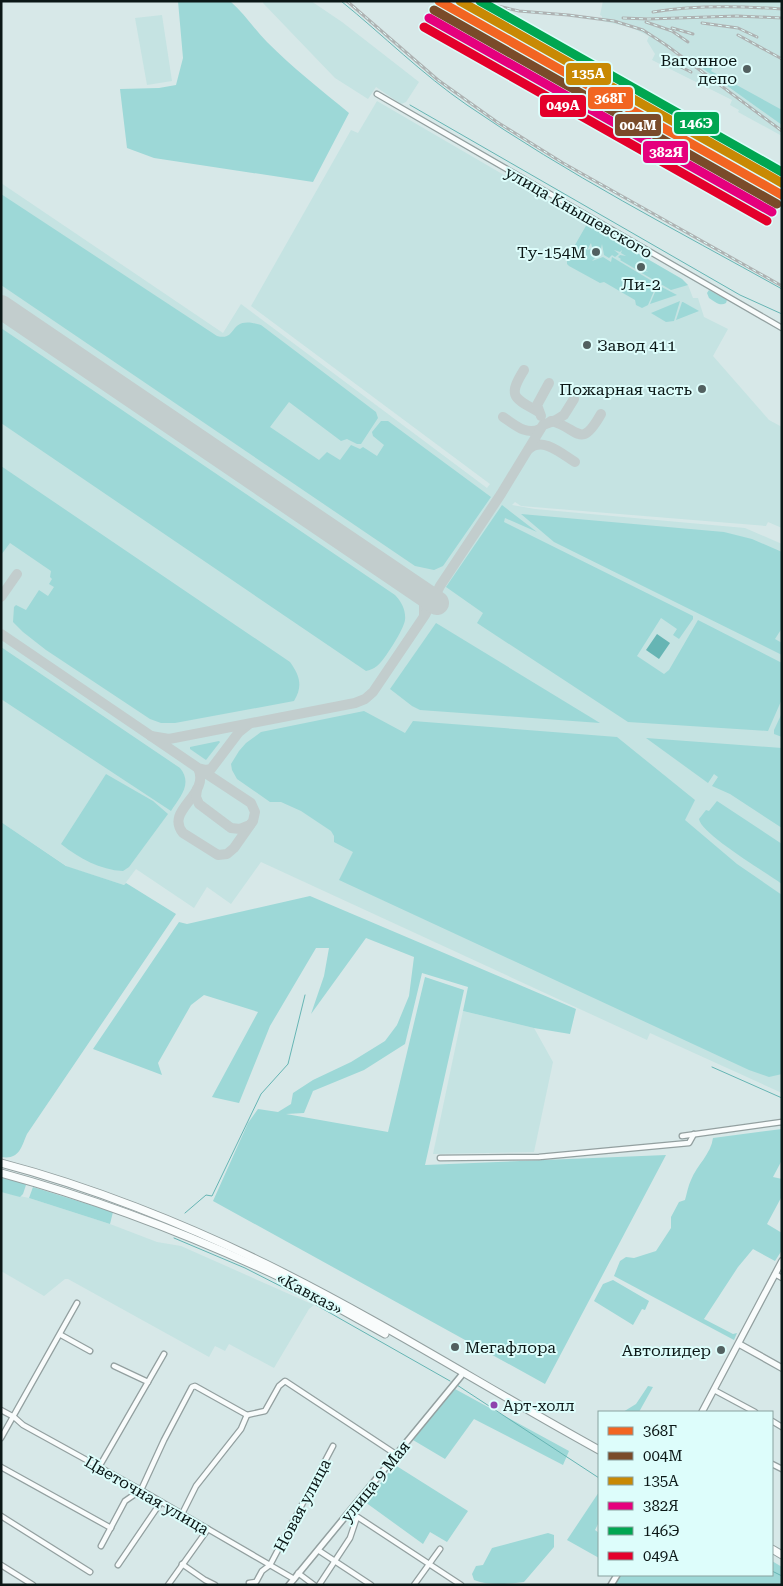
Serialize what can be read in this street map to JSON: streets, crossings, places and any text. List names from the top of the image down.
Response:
{
  "streets": {
    "highway": ["«Кавказ»"],
    "street": [
      "улица Кнышевского",
      "улица 9 Мая",
      "Цветочная улица",
      "Новая улица"
    ]
  },
  "crossings": [
    ["«Кавказ»", "улица 9 Мая"],
    ["улица 9 Мая", "Цветочная улица"],
    ["Цветочная улица", "Новая улица"]
  ],
  "places": [
    "Вагонное депо",
    "Ту-154М",
    "Ли-2",
    "Завод 411",
    "Пожарная часть",
    "Мегафлора",
    "Автолидер",
    "Арт-холл"
  ],
  "lines": [
    "transit line 368Г",
    "transit line 135А",
    "transit line 146Э",
    "transit line 004М",
    "transit line 382Я",
    "transit line 049А"
  ],
  "legend": [
    "368Г",
    "004М",
    "135А",
    "382Я",
    "146Э",
    "049А"
  ]
}
